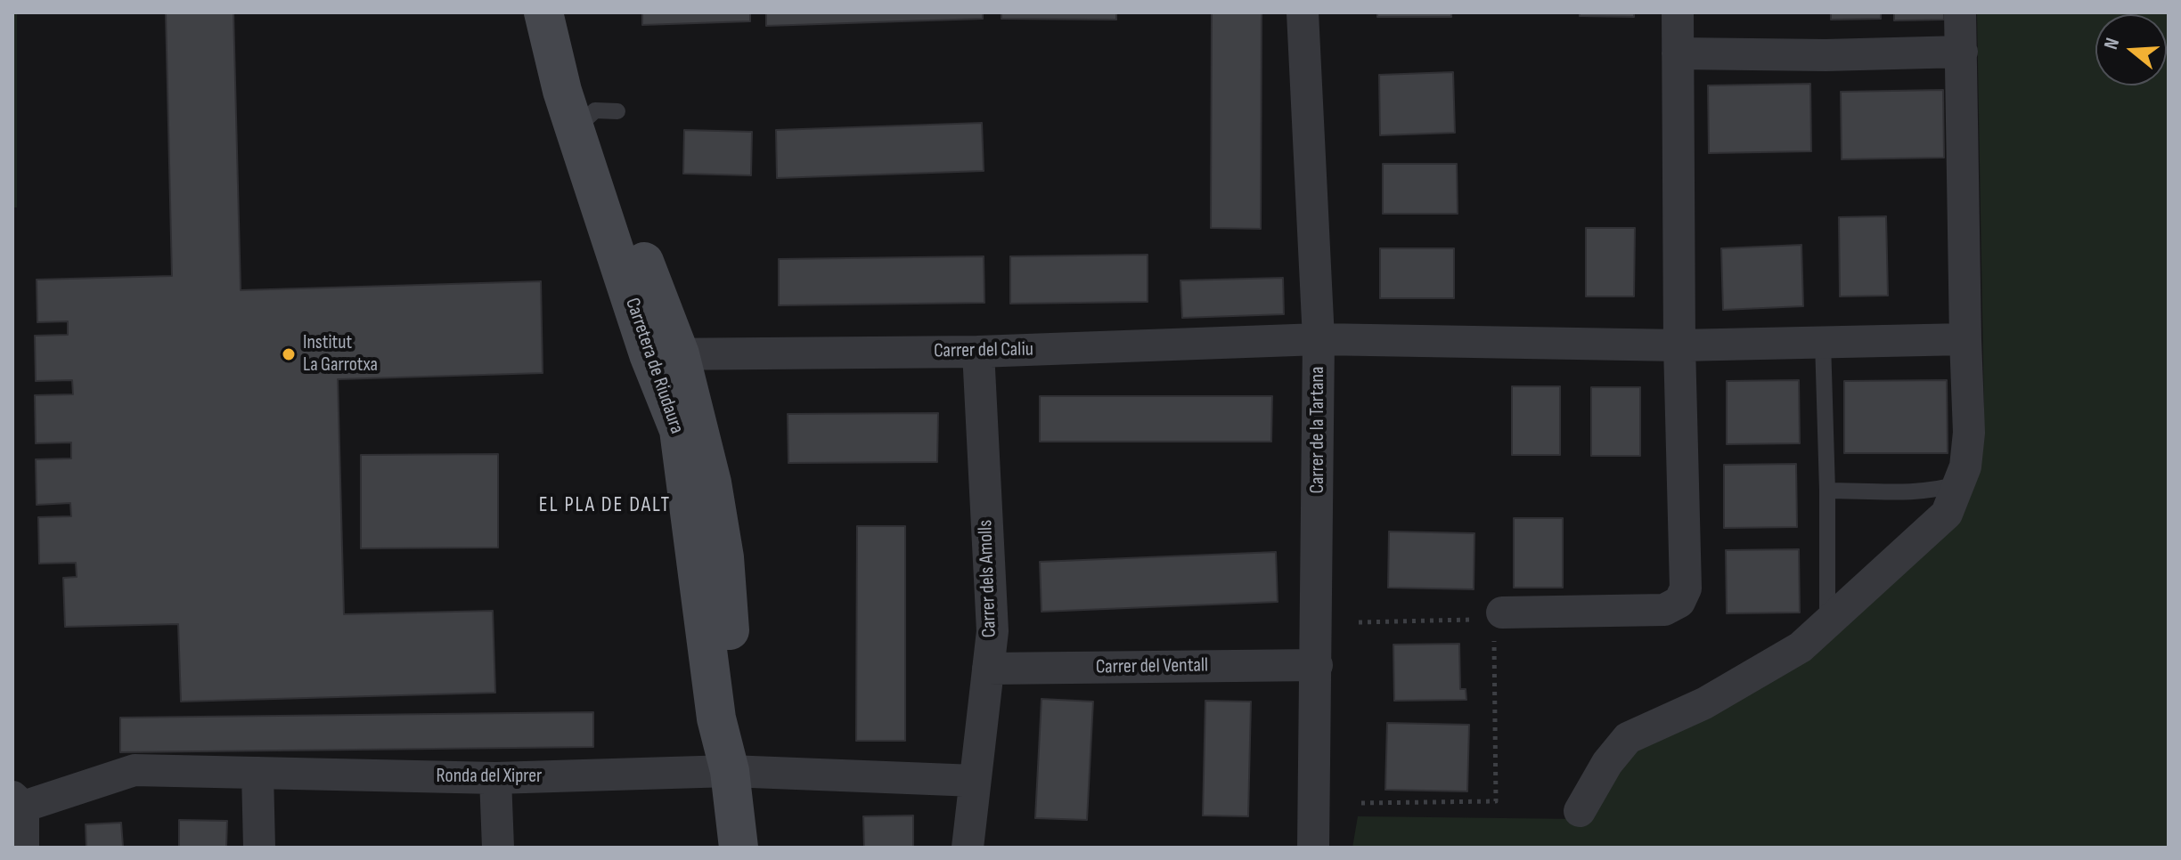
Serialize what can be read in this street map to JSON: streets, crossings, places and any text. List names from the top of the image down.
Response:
{
  "streets": {
    "street": [
      "Carrer del Caliu",
      "Carretera de Riudaura",
      "Carrer de la Tartana",
      "Carrer dels Amolls",
      "Carrer del Ventall",
      "Ronda del Xiprer"
    ]
  },
  "crossings": [
    ["Carrer del Caliu", "Carretera de Riudaura"],
    ["Carrer del Caliu", "Carrer de la Tartana"],
    ["Carrer del Caliu", "Carrer dels Amolls"],
    ["Carretera de Riudaura", "Ronda del Xiprer"],
    ["Carrer de la Tartana", "Carrer del Ventall"],
    ["Carrer dels Amolls", "Carrer del Ventall"],
    ["Carrer dels Amolls", "Ronda del Xiprer"]
  ],
  "districts": ["EL PLA DE DALT"],
  "places": ["Institut La Garrotxa"],
  "north": "left"
}
